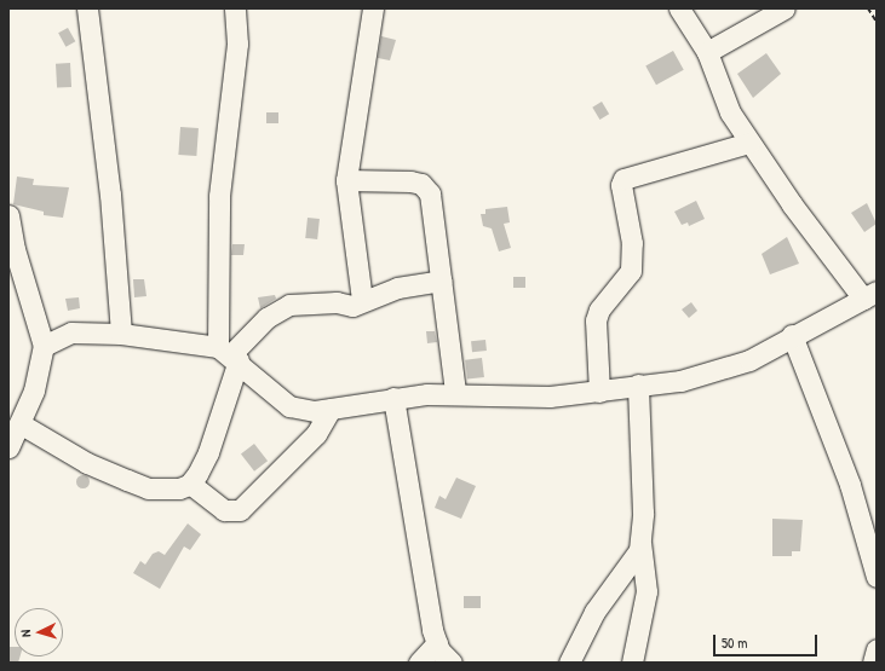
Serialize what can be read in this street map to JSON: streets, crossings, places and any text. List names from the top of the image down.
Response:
{
  "scale_bar": "50 m",
  "north": "left"
}
